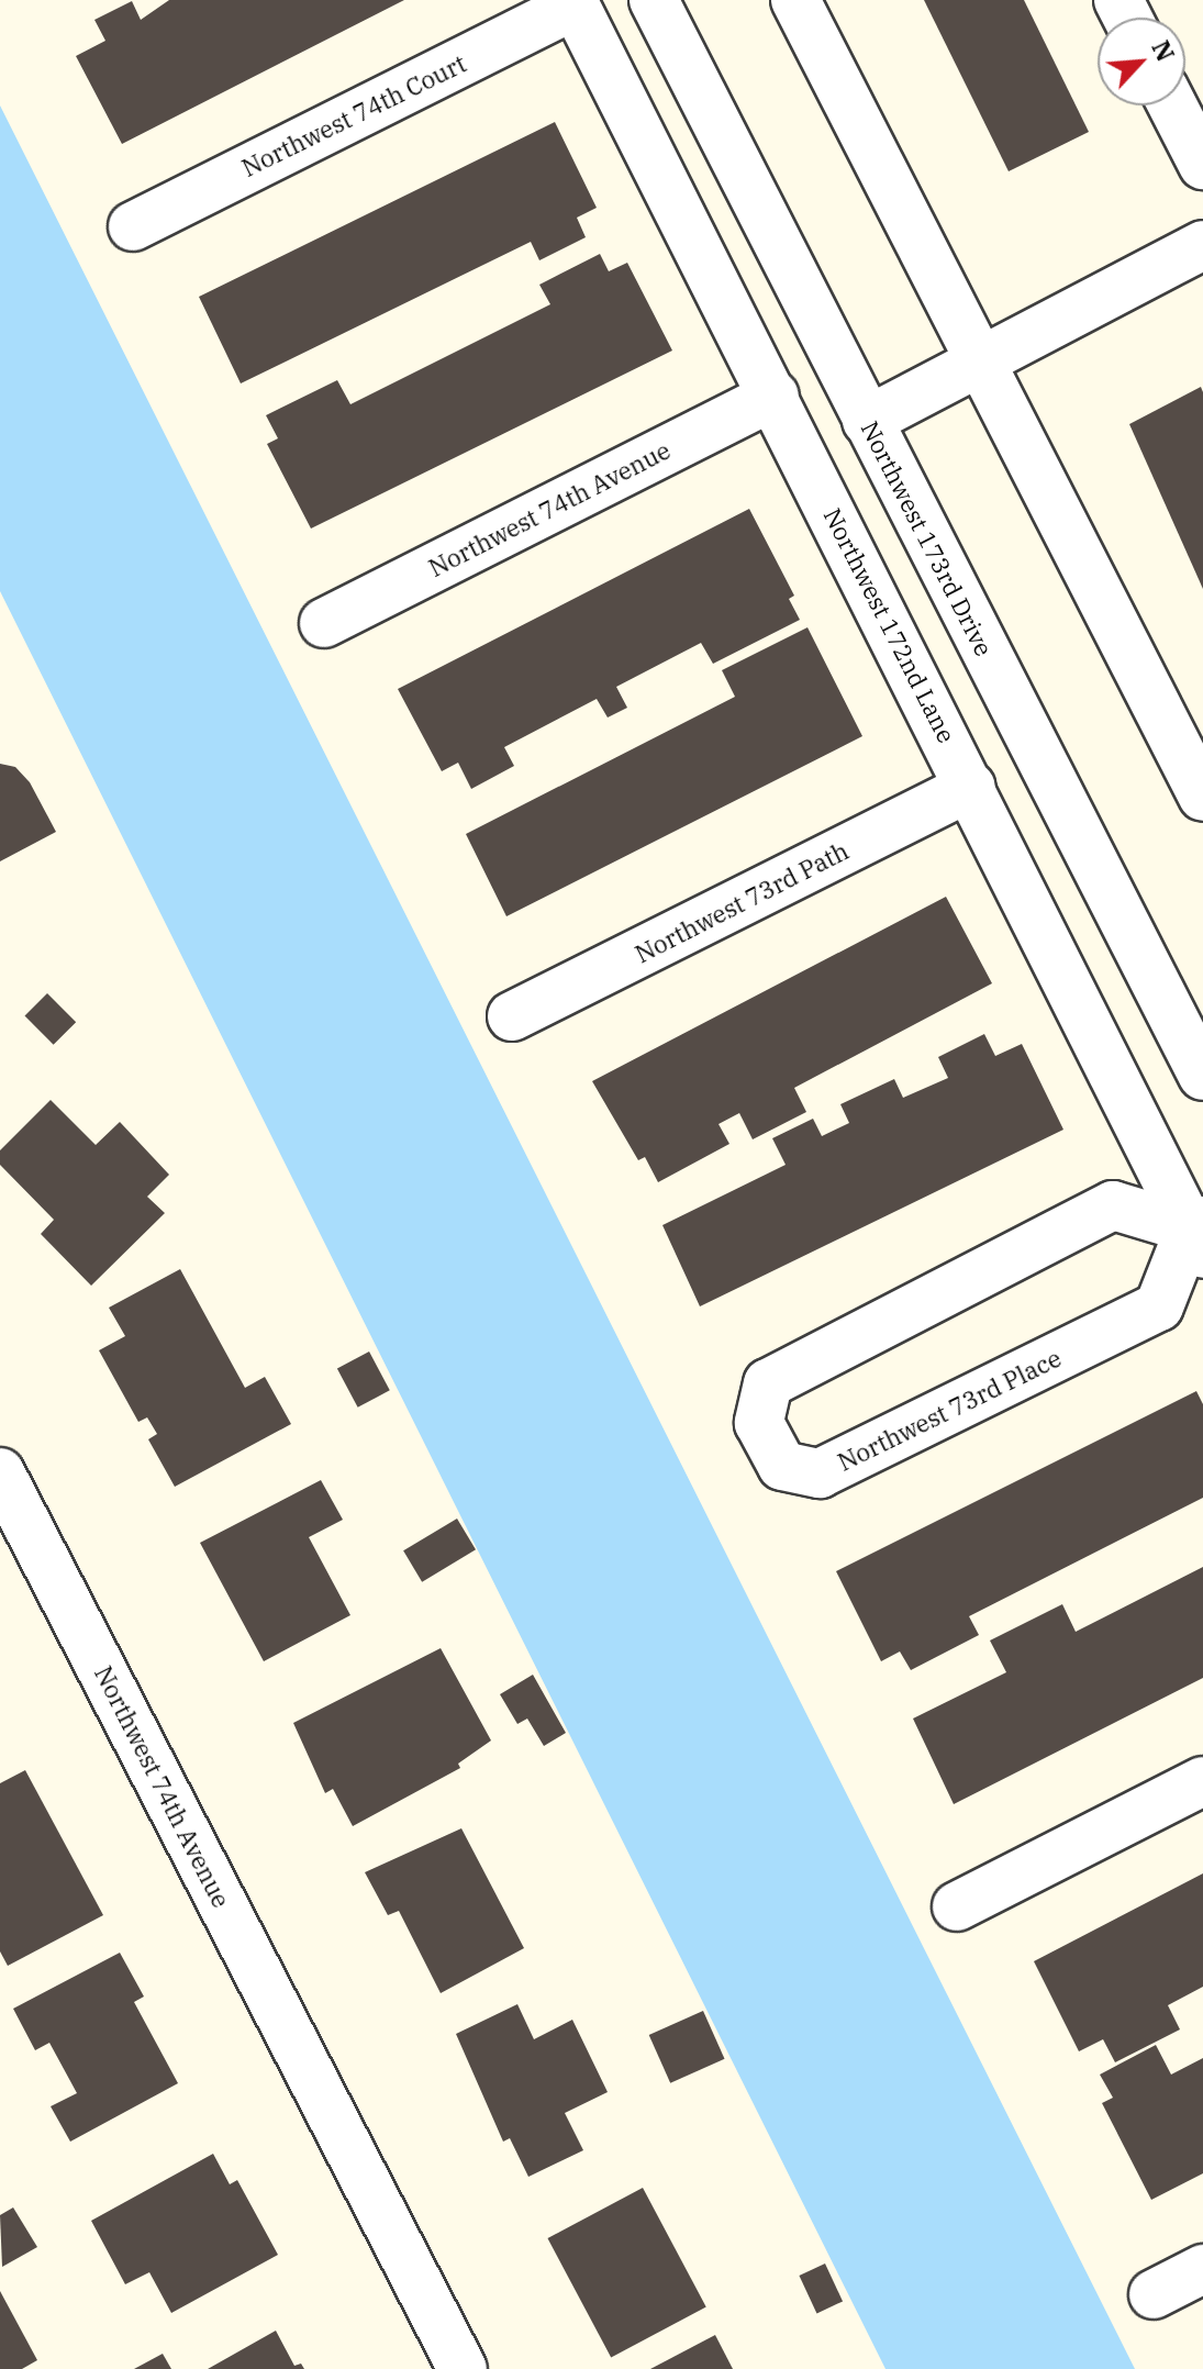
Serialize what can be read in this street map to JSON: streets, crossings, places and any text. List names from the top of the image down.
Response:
{
  "streets": {
    "street": [
      "Northwest 74th Court",
      "Northwest 74th Avenue",
      "Northwest 173rd Drive",
      "Northwest 172nd Lane",
      "Northwest 73rd Path",
      "Northwest 73rd Place"
    ]
  },
  "crossings": [
    ["Northwest 74th Court", "Northwest 172nd Lane"],
    ["Northwest 74th Avenue", "Northwest 172nd Lane"],
    ["Northwest 172nd Lane", "Northwest 73rd Path"],
    ["Northwest 172nd Lane", "Northwest 73rd Place"]
  ],
  "north": "top right"
}
